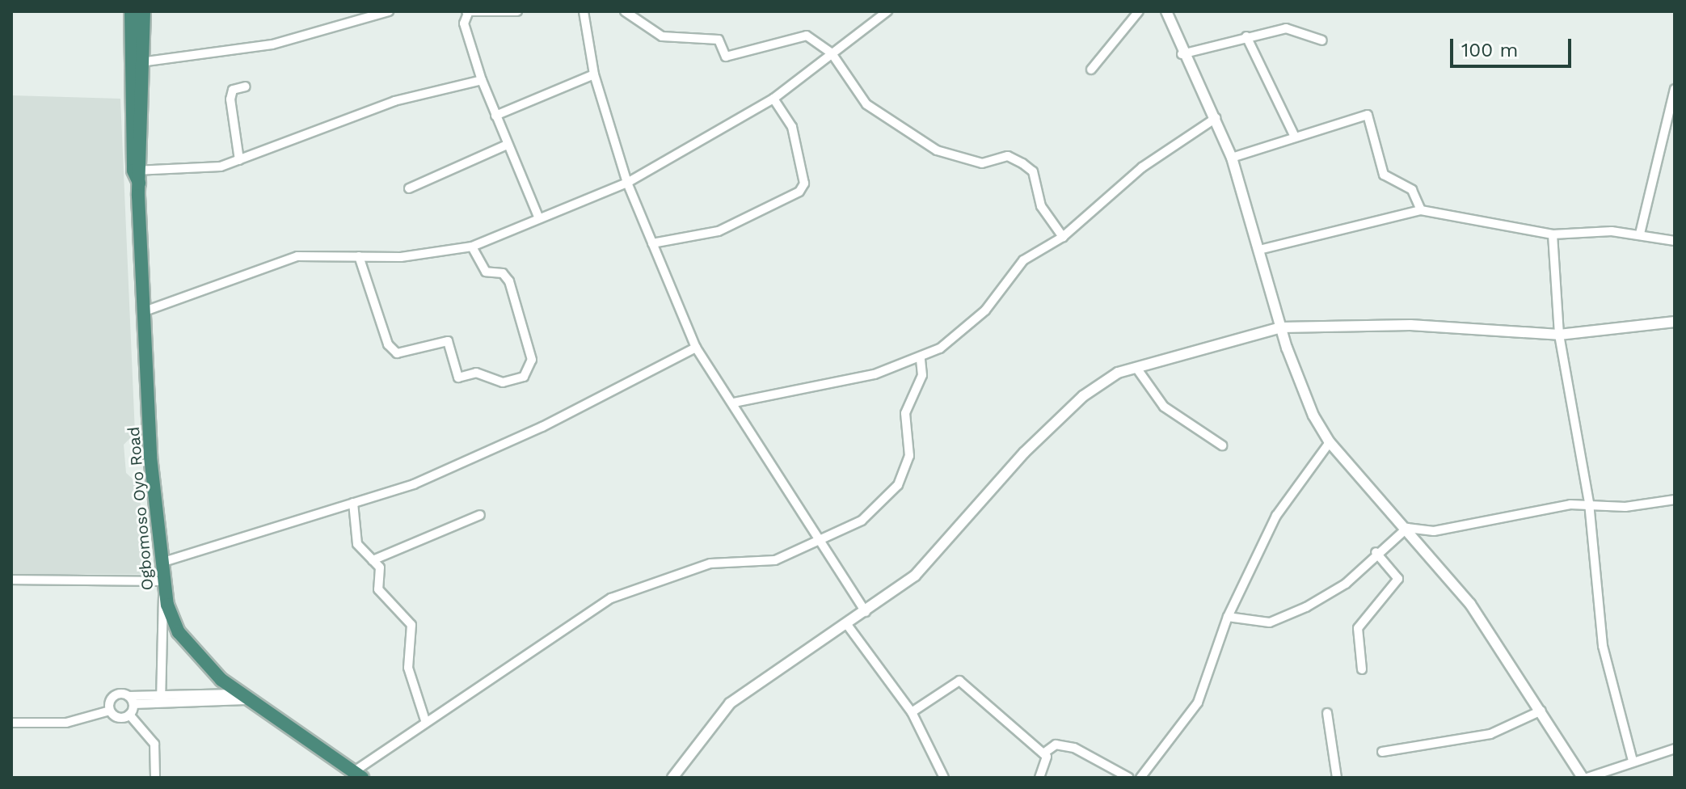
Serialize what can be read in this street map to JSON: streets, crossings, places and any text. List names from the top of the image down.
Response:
{
  "streets": {
    "highway": ["Ogbomoso Oyo Road"]
  },
  "scale_bar": "100 m"
}
